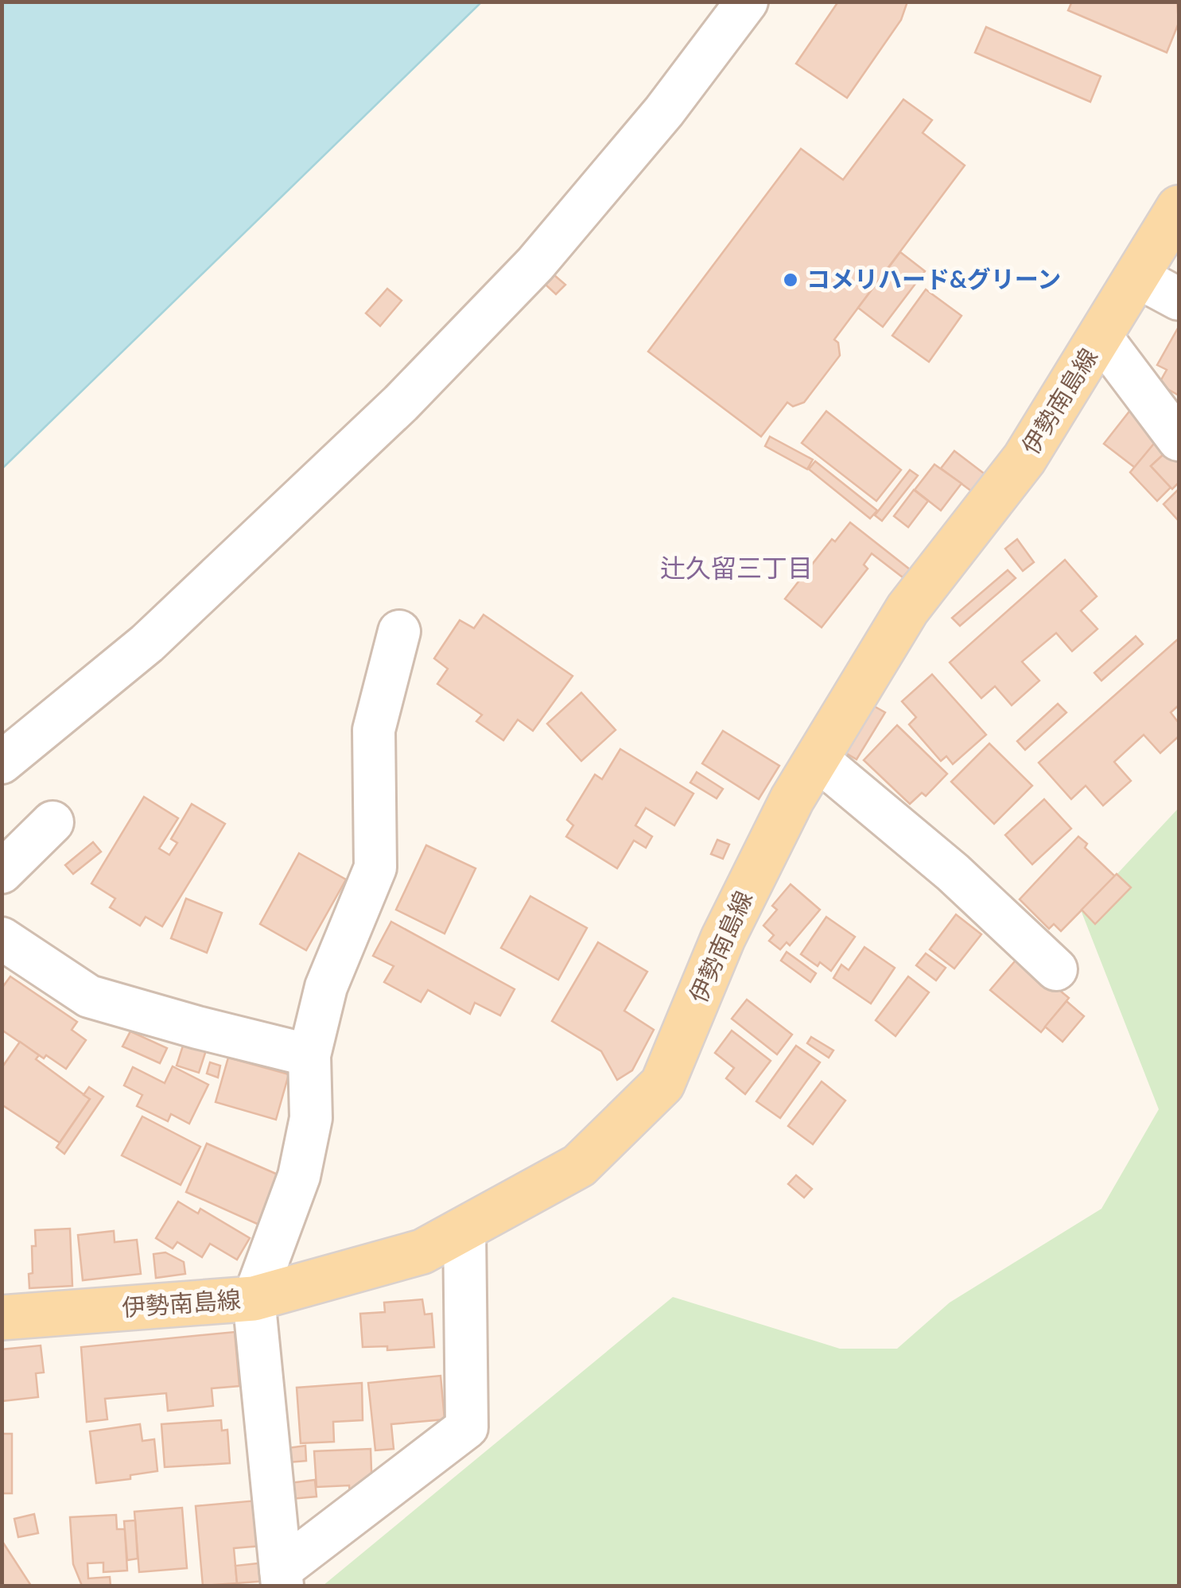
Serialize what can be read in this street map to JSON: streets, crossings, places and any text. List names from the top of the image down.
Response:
{
  "streets": {
    "main road": ["伊勢南島線"]
  },
  "districts": ["辻久留三丁目"],
  "places": ["コメリハード&グリーン"]
}
